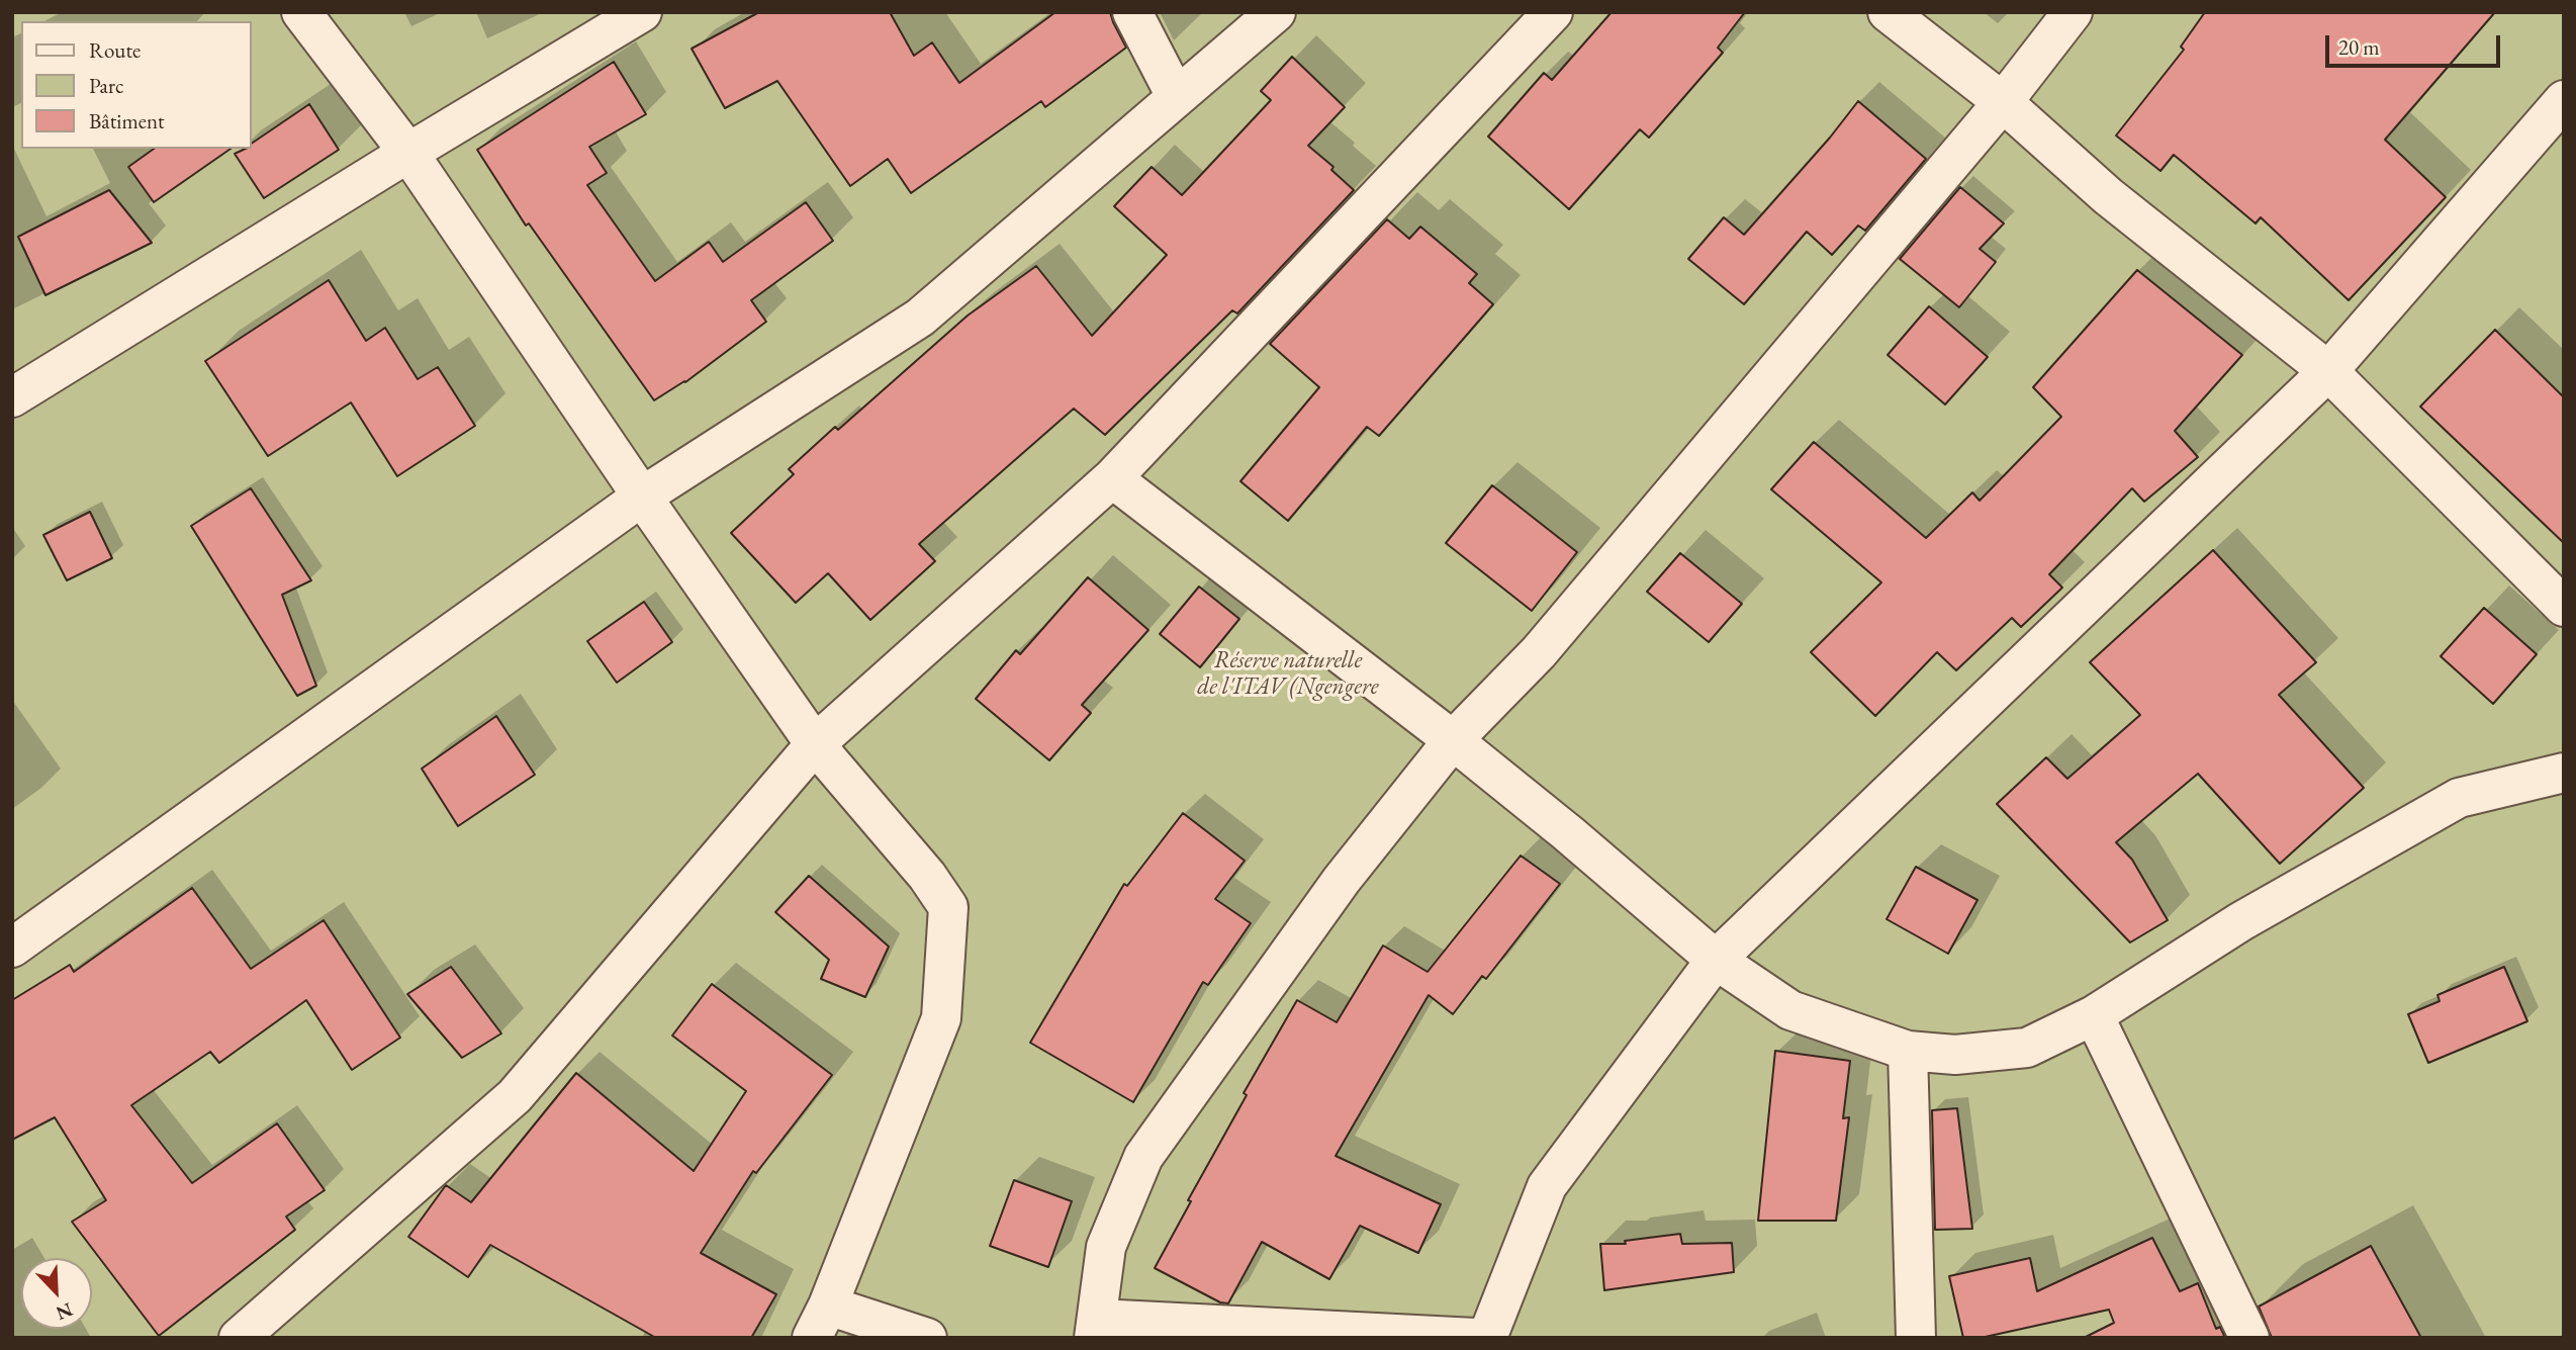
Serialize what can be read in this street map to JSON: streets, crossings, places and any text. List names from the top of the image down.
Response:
{
  "parks": ["Réserve naturelle de l'ITAV (Ngengere"],
  "legend": ["Route", "Parc", "Bâtiment"],
  "scale_bar": "20 m",
  "north": "bottom right"
}
